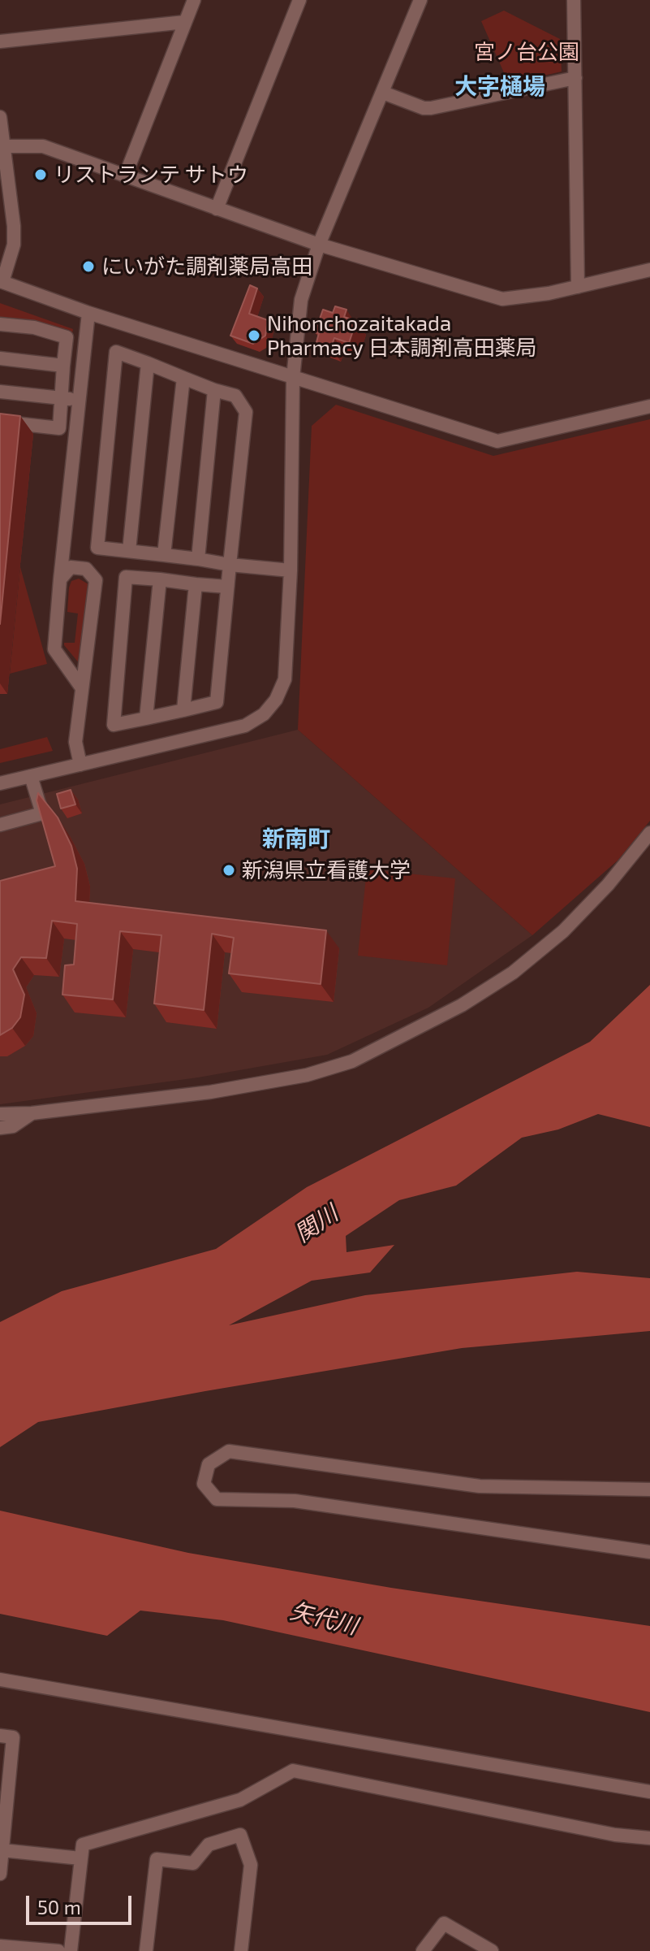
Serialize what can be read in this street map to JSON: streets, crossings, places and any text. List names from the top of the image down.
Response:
{
  "districts": ["大字樋場", "新南町"],
  "water": ["関川", "矢代川"],
  "parks": ["宮ノ台公園"],
  "places": [
    "リストランテ サトウ",
    "にいがた調剤薬局高田",
    "Nihonchozaitakada Pharmacy 日本調剤高田薬局",
    "新潟県立看護大学"
  ],
  "scale_bar": "50 m"
}
